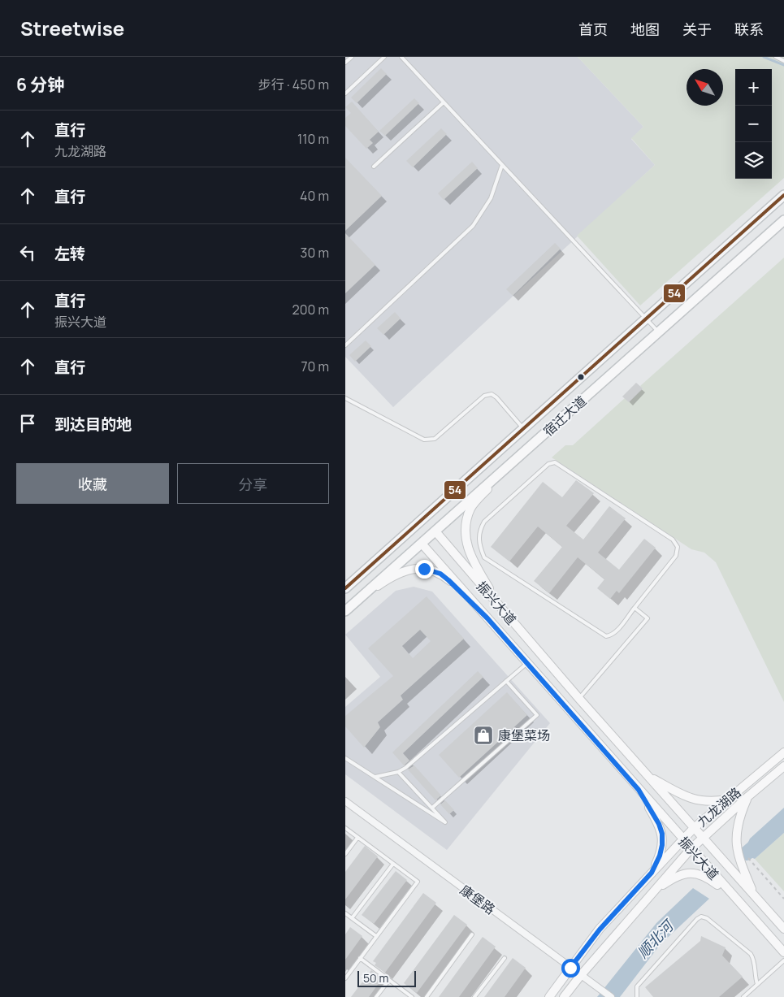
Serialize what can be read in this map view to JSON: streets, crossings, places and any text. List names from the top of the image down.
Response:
{
  "streets": {
    "main road": ["宿迁大道", "振兴大道", "九龙湖路"],
    "street": ["康堡路"]
  },
  "crossings": [
    ["宿迁大道", "振兴大道"],
    ["振兴大道", "九龙湖路"],
    ["九龙湖路", "康堡路"]
  ],
  "water": ["顺北河"],
  "places": {
    "shop": ["康堡菜场"]
  },
  "lines": ["transit line 54"],
  "scale_bar": "50 m",
  "north": "top left",
  "page": {
    "header": "Streetwise",
    "nav": [
      "首页",
      "地图",
      "关于",
      "联系"
    ],
    "heading": ["6 分钟", "步行 · 450 m"],
    "map_buttons": ["+", "−"],
    "list": [
      ["直行", "九龙湖路", "110 m"],
      ["直行", "40 m"],
      ["左转", "30 m"],
      ["直行", "振兴大道", "200 m"],
      ["直行", "70 m"],
      "到达目的地"
    ],
    "buttons": ["收藏", "分享"],
    "scale": "50 m"
  }
}
